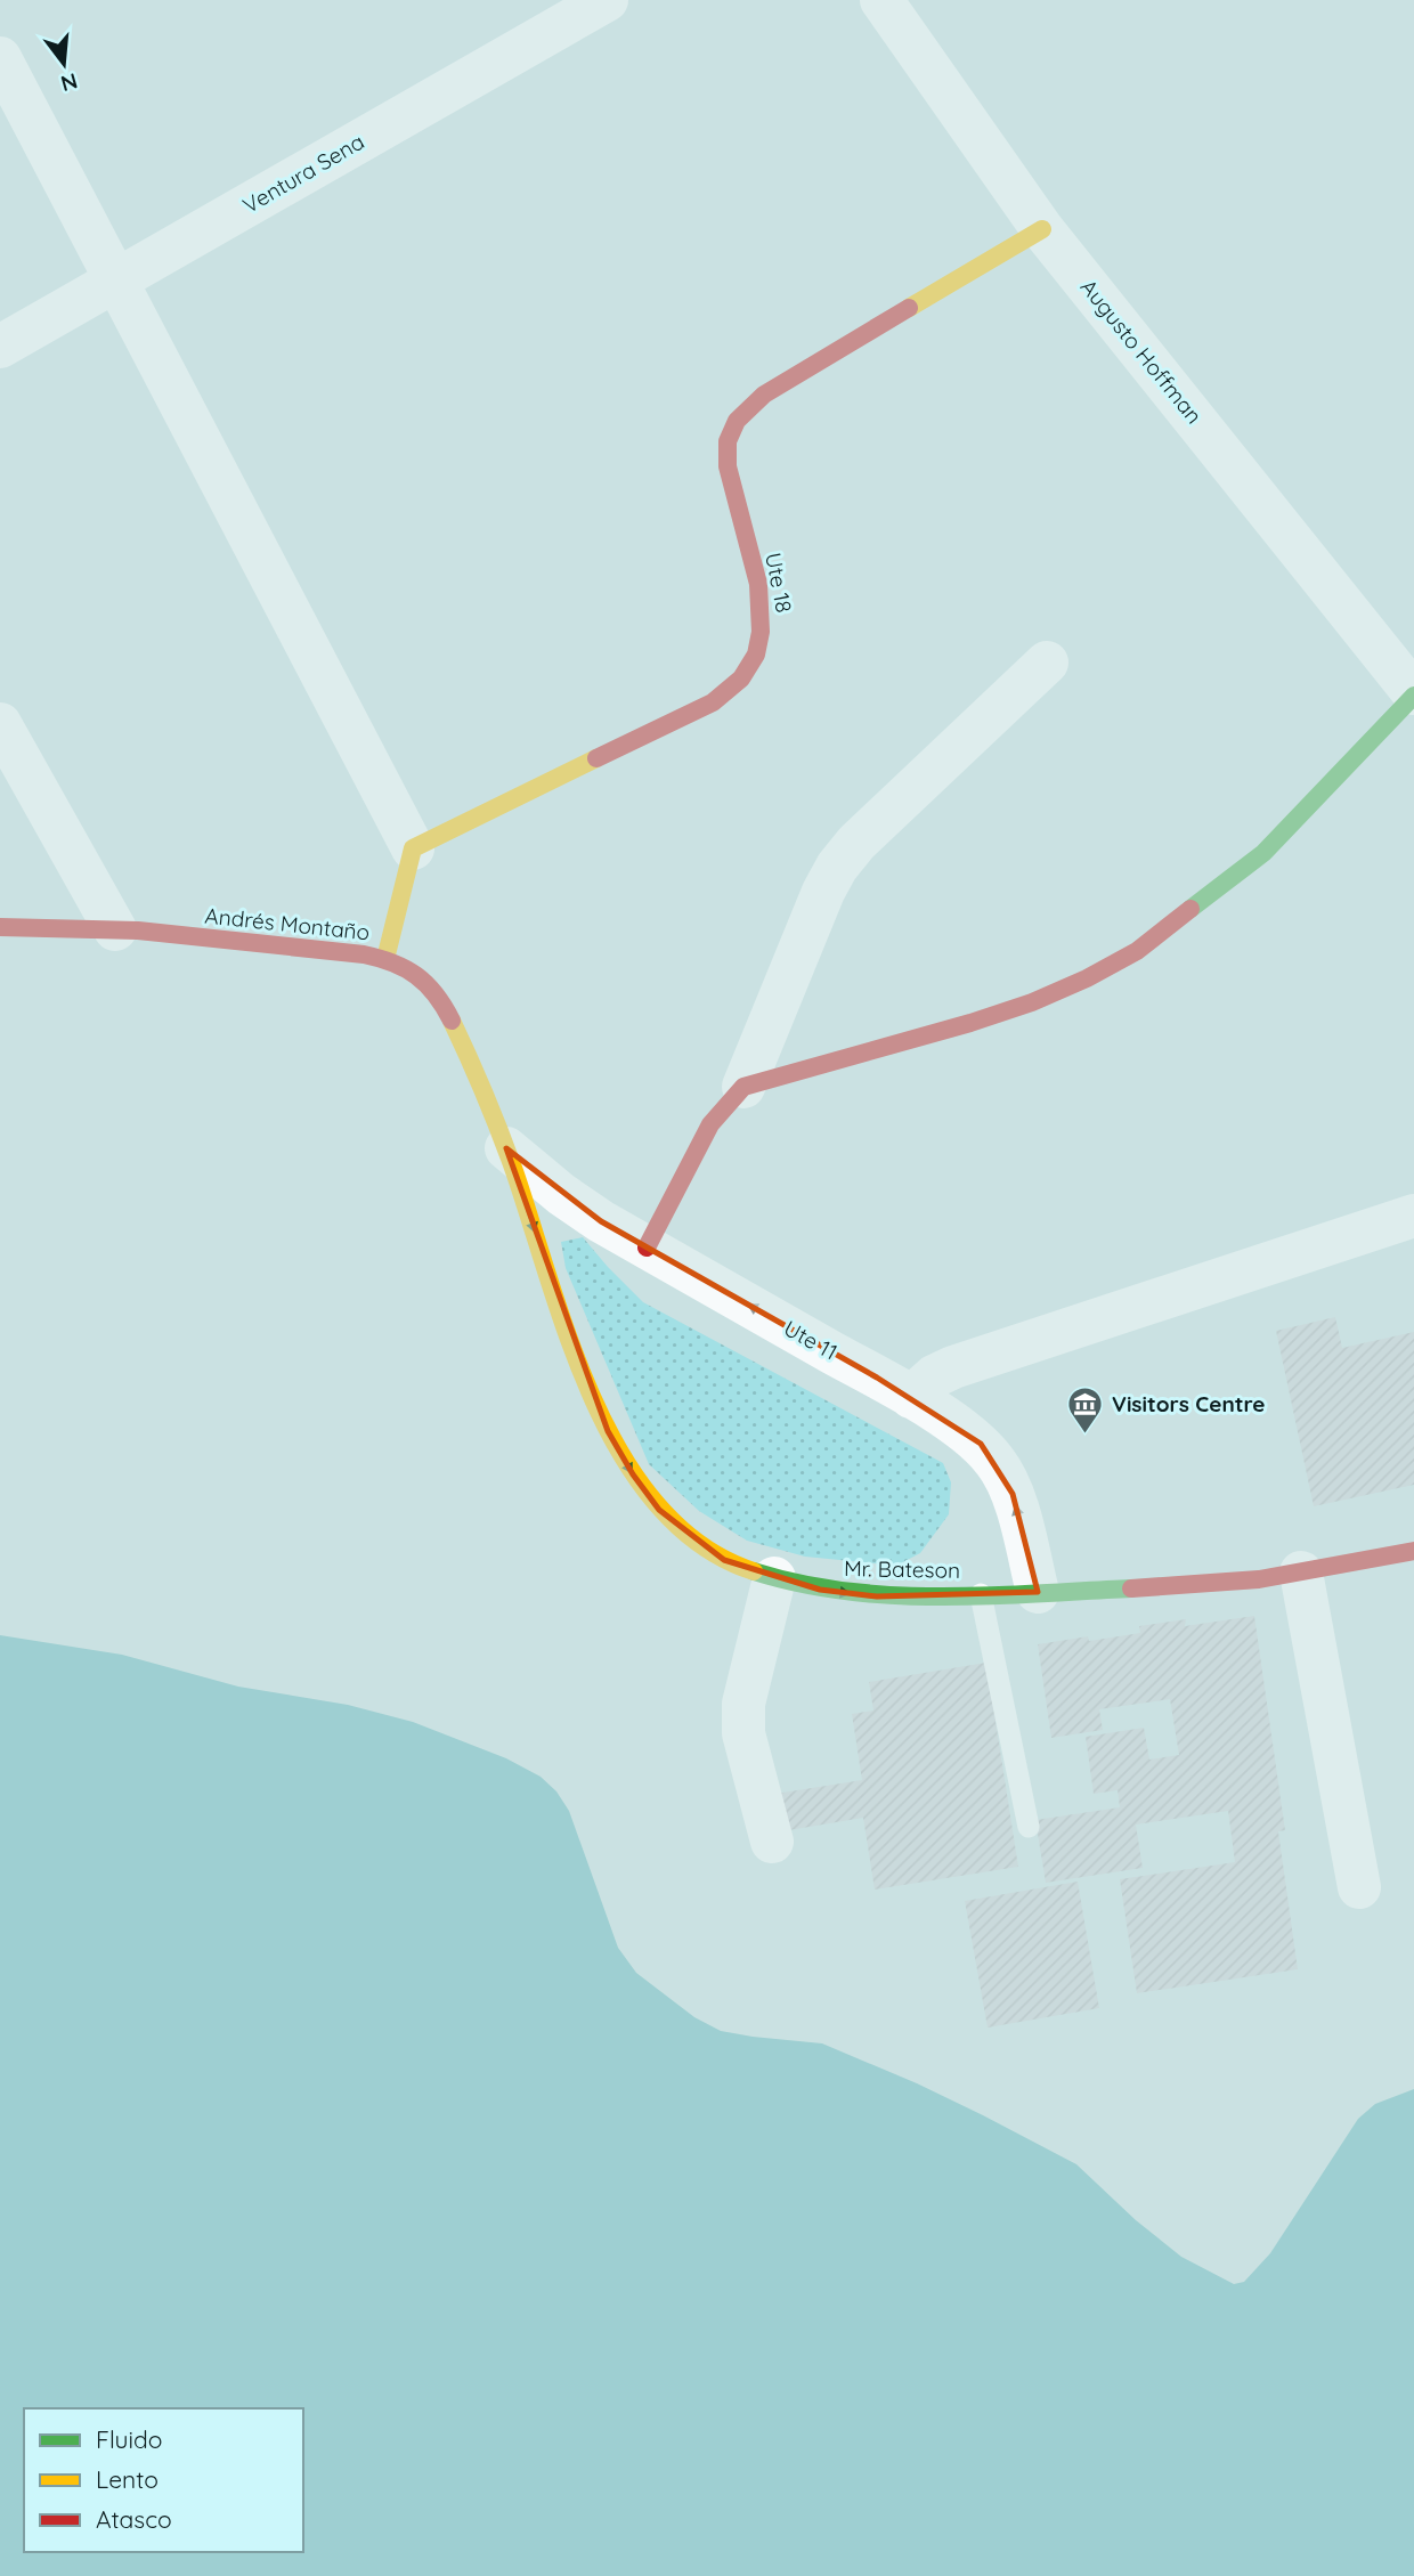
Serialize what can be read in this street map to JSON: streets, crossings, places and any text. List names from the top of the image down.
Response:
{
  "streets": {
    "street": [
      "Ventura Sena",
      "Augusto Hoffman",
      "Ute 18",
      "Andrés Montaño",
      "Ute 11",
      "Mr. Bateson"
    ]
  },
  "crossings": [
    ["Augusto Hoffman", "Ute 18"],
    ["Andrés Montaño", "Ute 11"],
    ["Andrés Montaño", "Mr. Bateson"],
    ["Ute 11", "Mr. Bateson"]
  ],
  "one_way": ["Ute 11", "Mr. Bateson"],
  "places": {
    "museum": ["Visitors Centre"]
  },
  "legend": ["Fluido", "Lento", "Atasco"],
  "north": "bottom"
}
